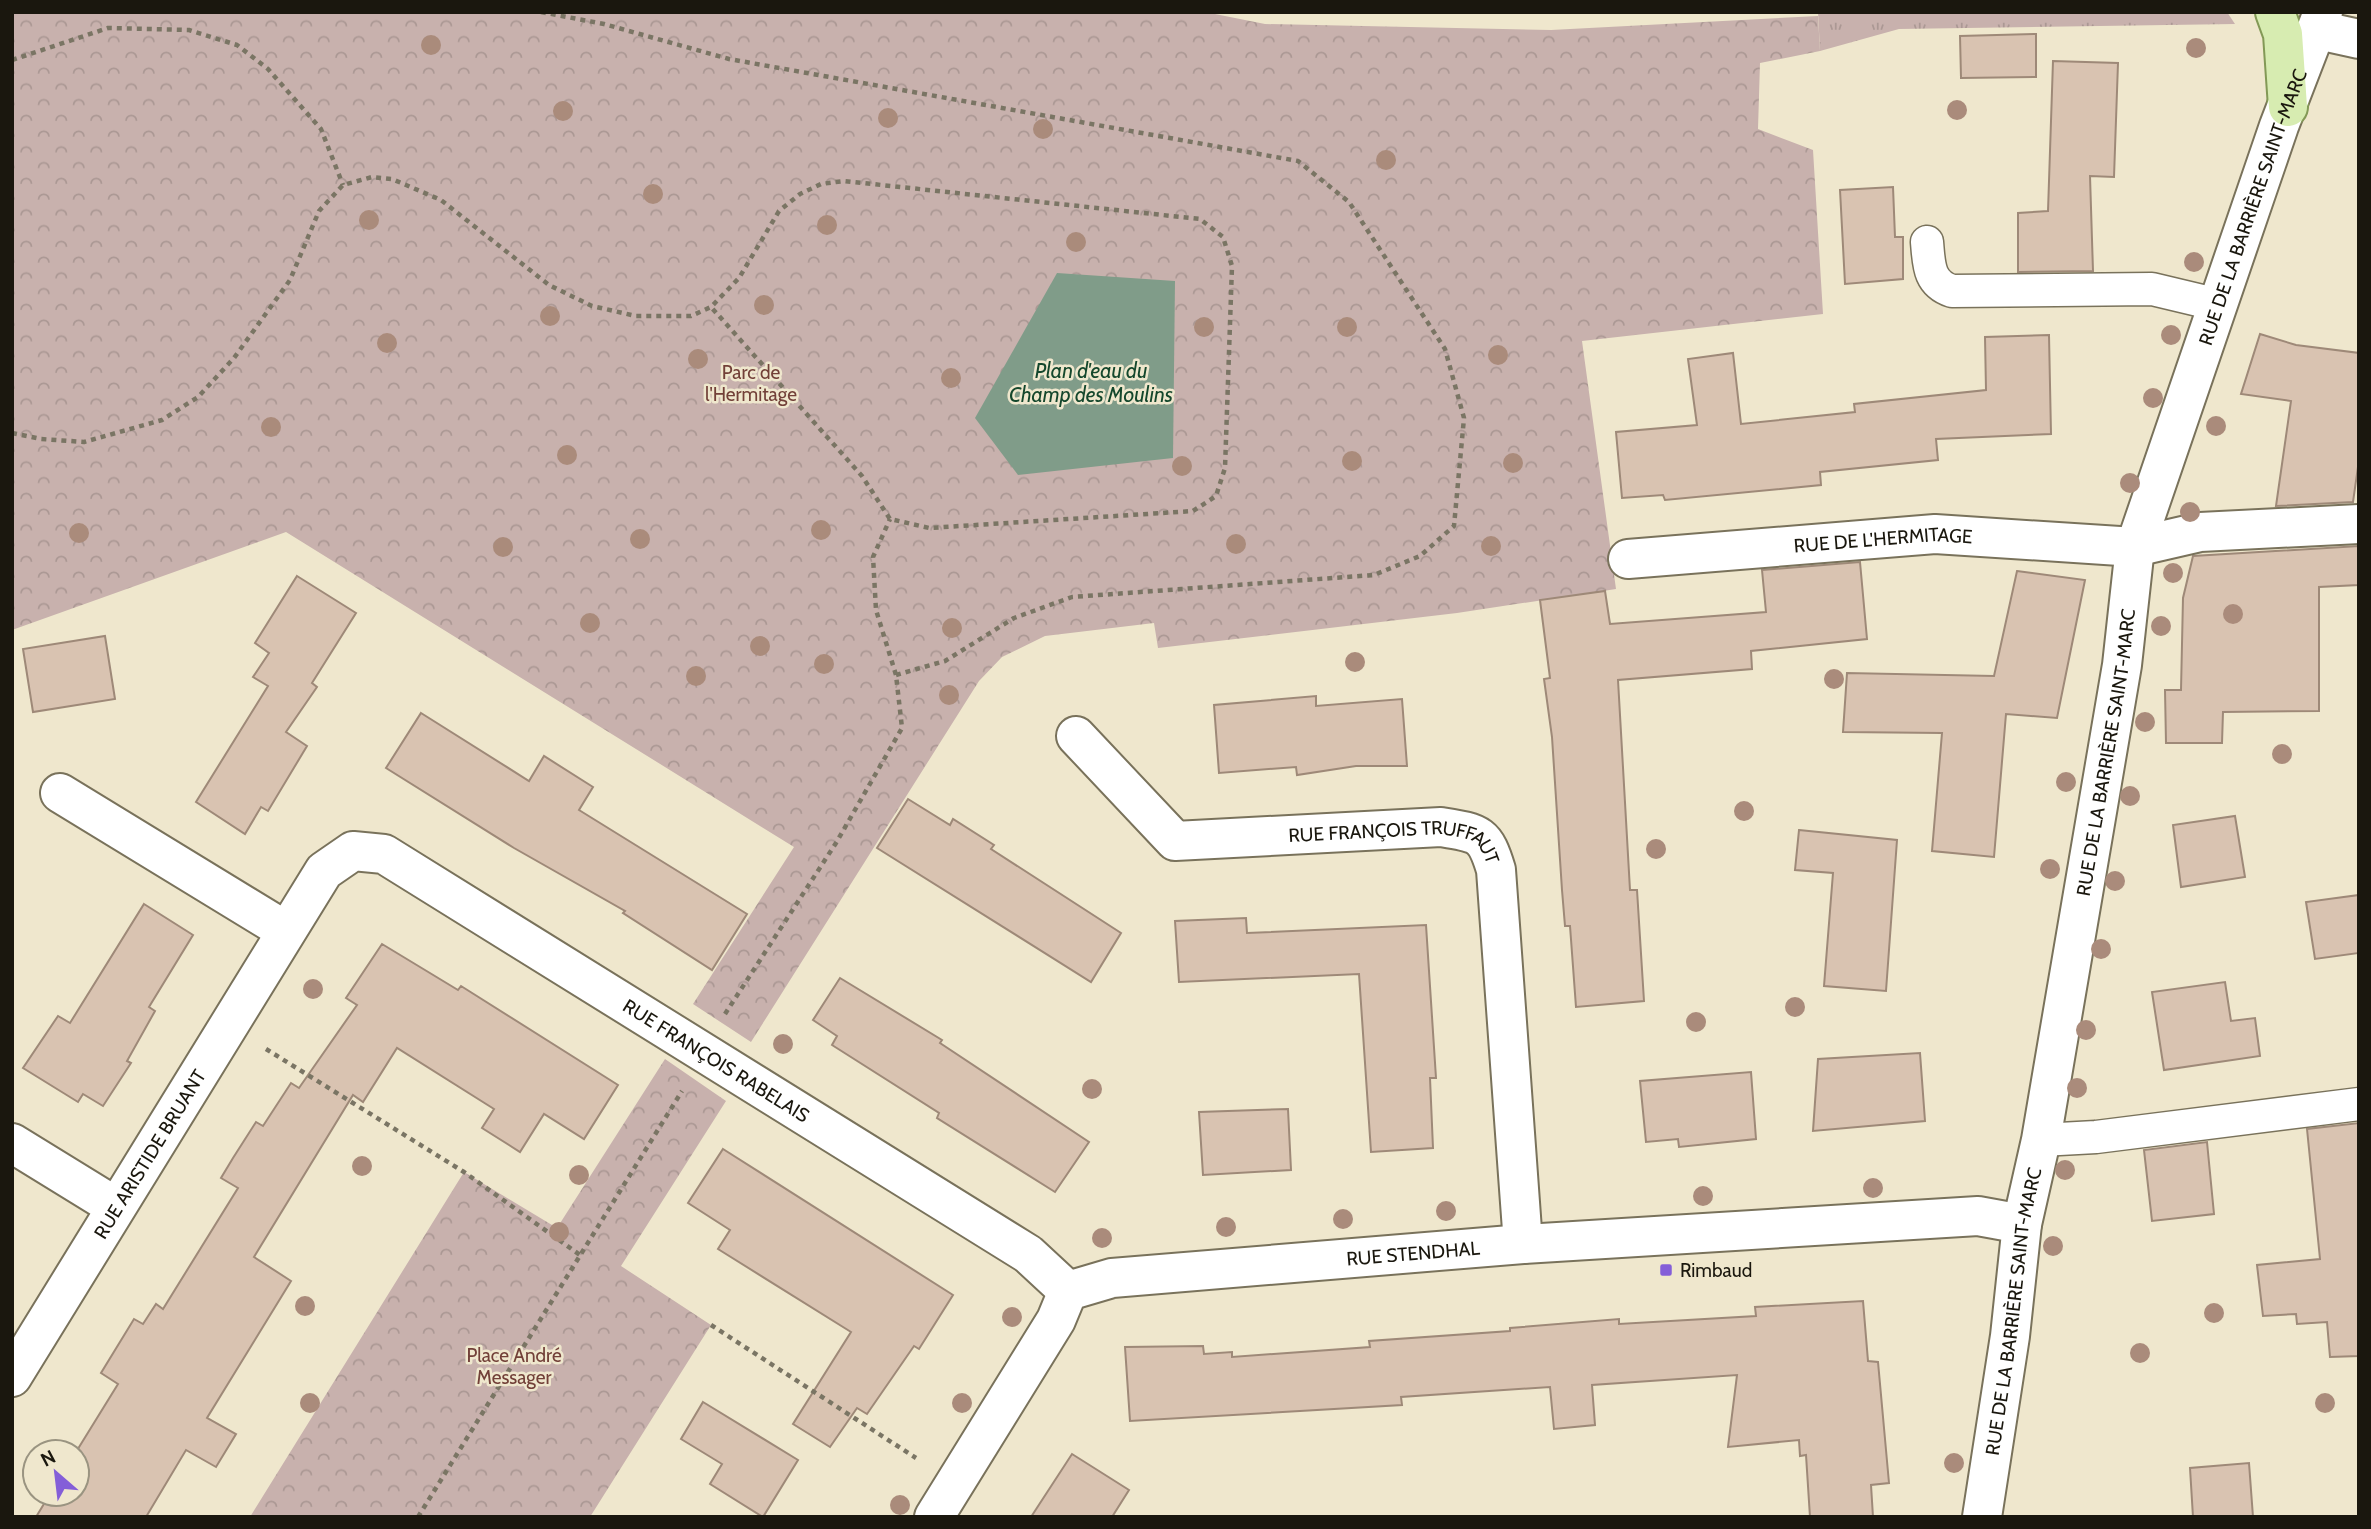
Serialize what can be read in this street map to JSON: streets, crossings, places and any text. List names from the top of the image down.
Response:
{
  "streets": {
    "street": [
      "RUE DE LA BARRIÈRE SAINT-MARC",
      "RUE DE L'HERMITAGE",
      "RUE FRANÇOIS TRUFFAUT",
      "RUE FRANÇOIS RABELAIS",
      "RUE ARISTIDE BRUANT",
      "RUE STENDHAL"
    ]
  },
  "crossings": [
    ["RUE DE LA BARRIÈRE SAINT-MARC", "RUE DE L'HERMITAGE"],
    ["RUE DE LA BARRIÈRE SAINT-MARC", "RUE STENDHAL"],
    ["RUE FRANÇOIS TRUFFAUT", "RUE STENDHAL"],
    ["RUE FRANÇOIS RABELAIS", "RUE ARISTIDE BRUANT"],
    ["RUE FRANÇOIS RABELAIS", "RUE STENDHAL"]
  ],
  "water": ["Plan d'eau du Champ des Moulins"],
  "parks": ["Parc de l'Hermitage", "Place André Messager"],
  "places": {
    "transit": ["Rimbaud"]
  },
  "north": "top left"
}
